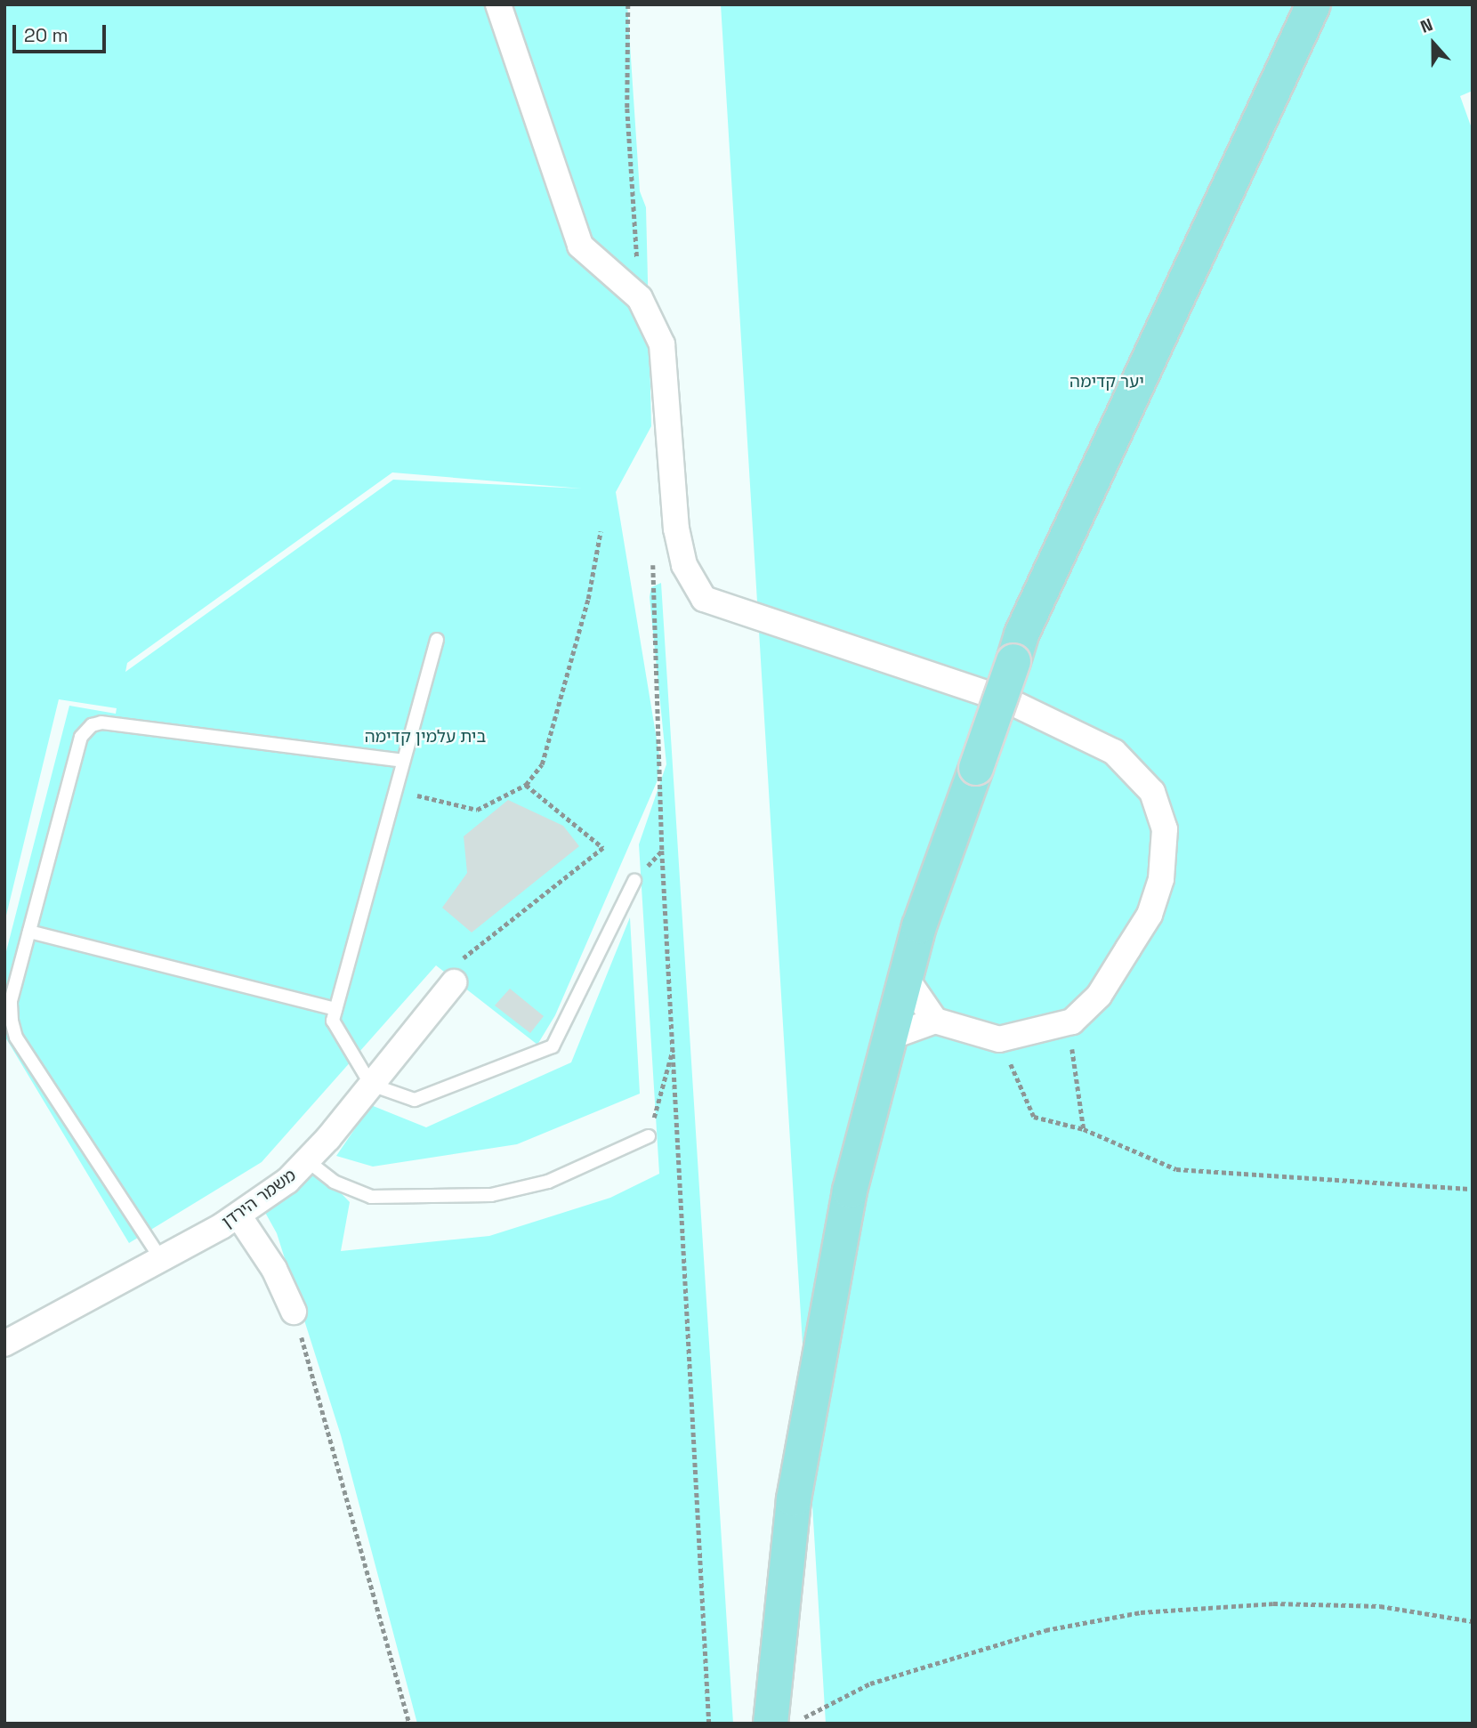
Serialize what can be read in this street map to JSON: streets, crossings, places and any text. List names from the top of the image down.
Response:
{
  "streets": {
    "street": ["משמר הירדן"]
  },
  "parks": ["יער קדימה", "בית עלמין קדימה"],
  "scale_bar": "20 m",
  "north": "top"
}
